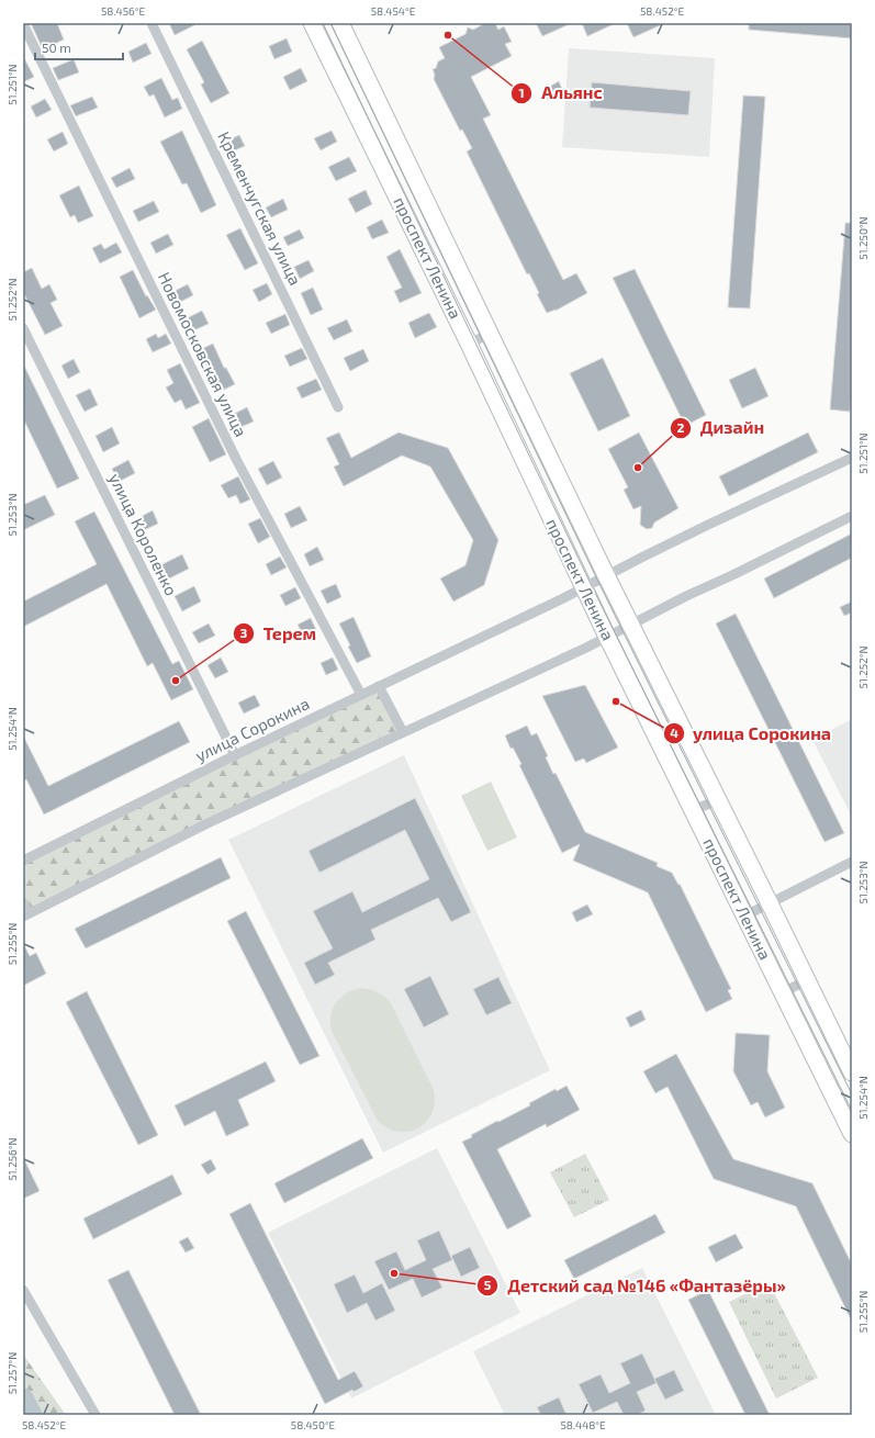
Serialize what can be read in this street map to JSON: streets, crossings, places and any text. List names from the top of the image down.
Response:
{
  "streets": {
    "main road": ["проспект Ленина"],
    "street": [
      "Кременчугская улица",
      "Новомосковская улица",
      "улица Короленко",
      "улица Сорокина"
    ]
  },
  "crossings": [
    ["проспект Ленина", "улица Сорокина"],
    ["Новомосковская улица", "улица Сорокина"],
    ["улица Короленко", "улица Сорокина"]
  ],
  "places": [
    "Альянс",
    "Дизайн",
    "Терем",
    "улица Сорокина",
    "Детский сад №146 «Фантазёры»"
  ],
  "scale_bar": "50 m",
  "coordinates": [
    "58.456°E",
    "58.454°E",
    "58.452°E",
    "51.251°N",
    "51.250°N",
    "51.252°N",
    "51.253°N",
    "51.254°N",
    "51.255°N",
    "51.256°N",
    "51.257°N",
    "58.450°E",
    "58.448°E"
  ]
}
